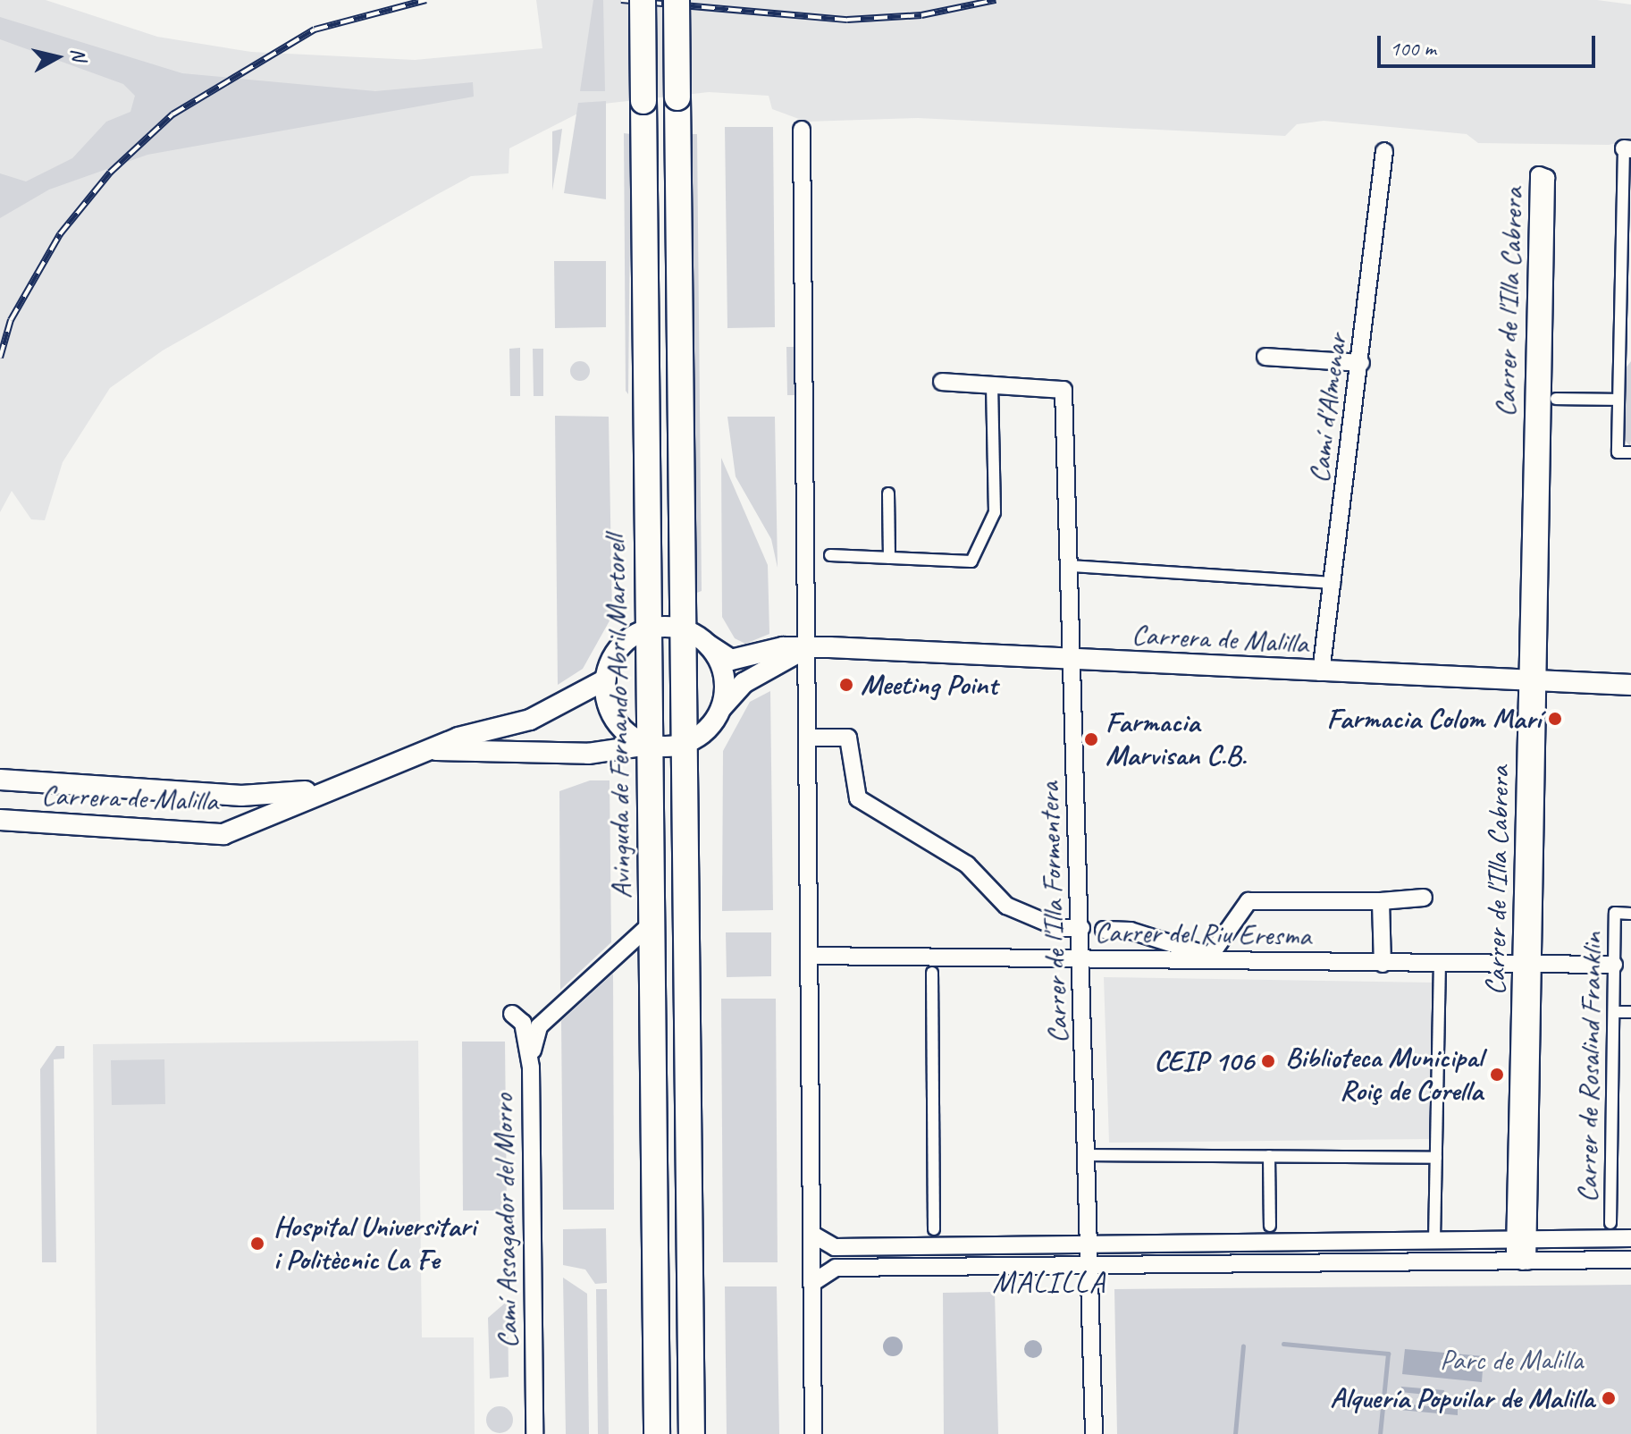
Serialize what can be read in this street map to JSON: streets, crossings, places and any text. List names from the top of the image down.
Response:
{
  "streets": {
    "main road": ["Avinguda de Fernando Abril Martorell"],
    "street": [
      "Carrer de l'Illa Cabrera",
      "Camí d'Almenar",
      "Carrera de Malilla",
      "Carrer de l'Illa Formentera",
      "Carrer del Riu Eresma",
      "Carrer de Rosalind Franklin",
      "Camí Assagador del Morro"
    ]
  },
  "crossings": [
    ["Carrer de l'Illa Cabrera", "Carrera de Malilla"],
    ["Carrer de l'Illa Cabrera", "Carrer del Riu Eresma"],
    ["Camí d'Almenar", "Carrera de Malilla"],
    ["Carrera de Malilla", "Avinguda de Fernando Abril Martorell"],
    ["Carrera de Malilla", "Carrer de l'Illa Formentera"],
    ["Carrer de l'Illa Formentera", "Carrer del Riu Eresma"],
    ["Carrer del Riu Eresma", "Carrer de Rosalind Franklin"]
  ],
  "districts": ["MALILLA"],
  "parks": ["Parc de Malilla"],
  "places": [
    "Meeting Point",
    "Farmacia Colom Marí",
    "Farmacia Marvisan C.B.",
    "CEIP 106",
    "Biblioteca Municipal Roiç de Corella",
    "Hospital Universitari i Politècnic La Fe",
    "Alquería Popuilar de Malilla"
  ],
  "scale_bar": "100 m",
  "north": "right"
}
